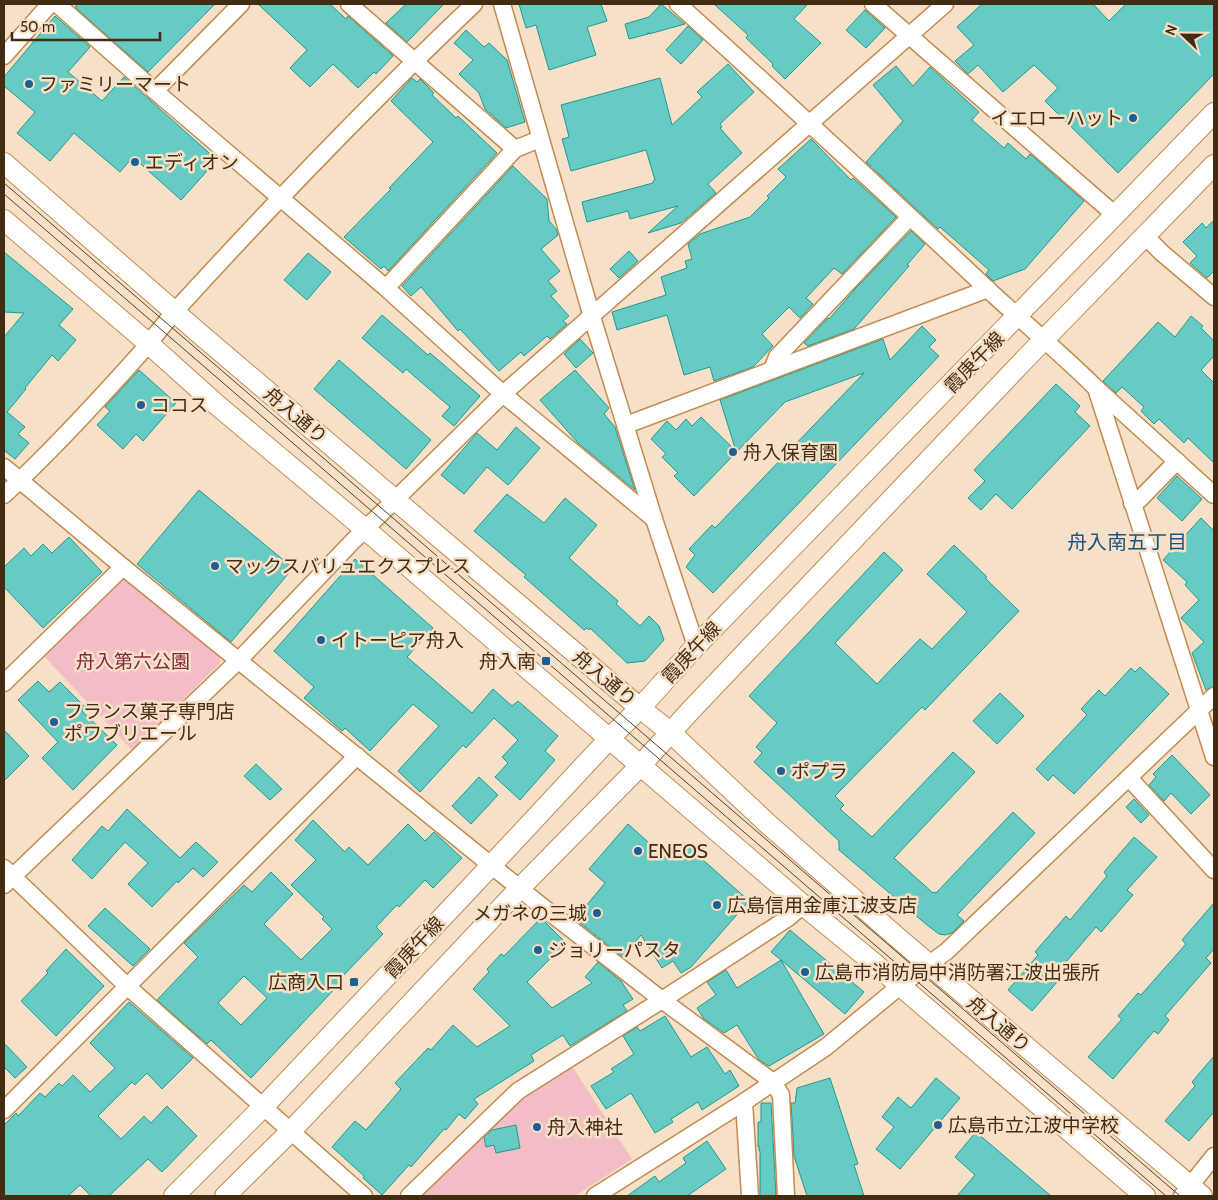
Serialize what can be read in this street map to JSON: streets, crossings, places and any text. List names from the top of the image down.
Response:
{
  "streets": {
    "street": ["霞庚午線", "舟入通り"]
  },
  "crossings": [
    ["霞庚午線", "舟入通り"]
  ],
  "districts": ["舟入南五丁目"],
  "parks": ["舟入第六公園"],
  "places": {
    "other": [
      "ファミリーマート",
      "イエローハット",
      "エディオン",
      "ココス",
      "舟入保育園",
      "マックスバリュエクスプレス",
      "イトーピア舟入",
      "フランス菓子専門店 ポワブリエール",
      "ポプラ",
      "ENEOS",
      "広島信用金庫江波支店",
      "メガネの三城",
      "ジョリーパスタ",
      "広島市消防局中消防署江波出張所",
      "広島市立江波中学校",
      "舟入神社"
    ],
    "transit": ["舟入南", "広商入口"]
  },
  "scale_bar": "50 m",
  "north": "left"
}
